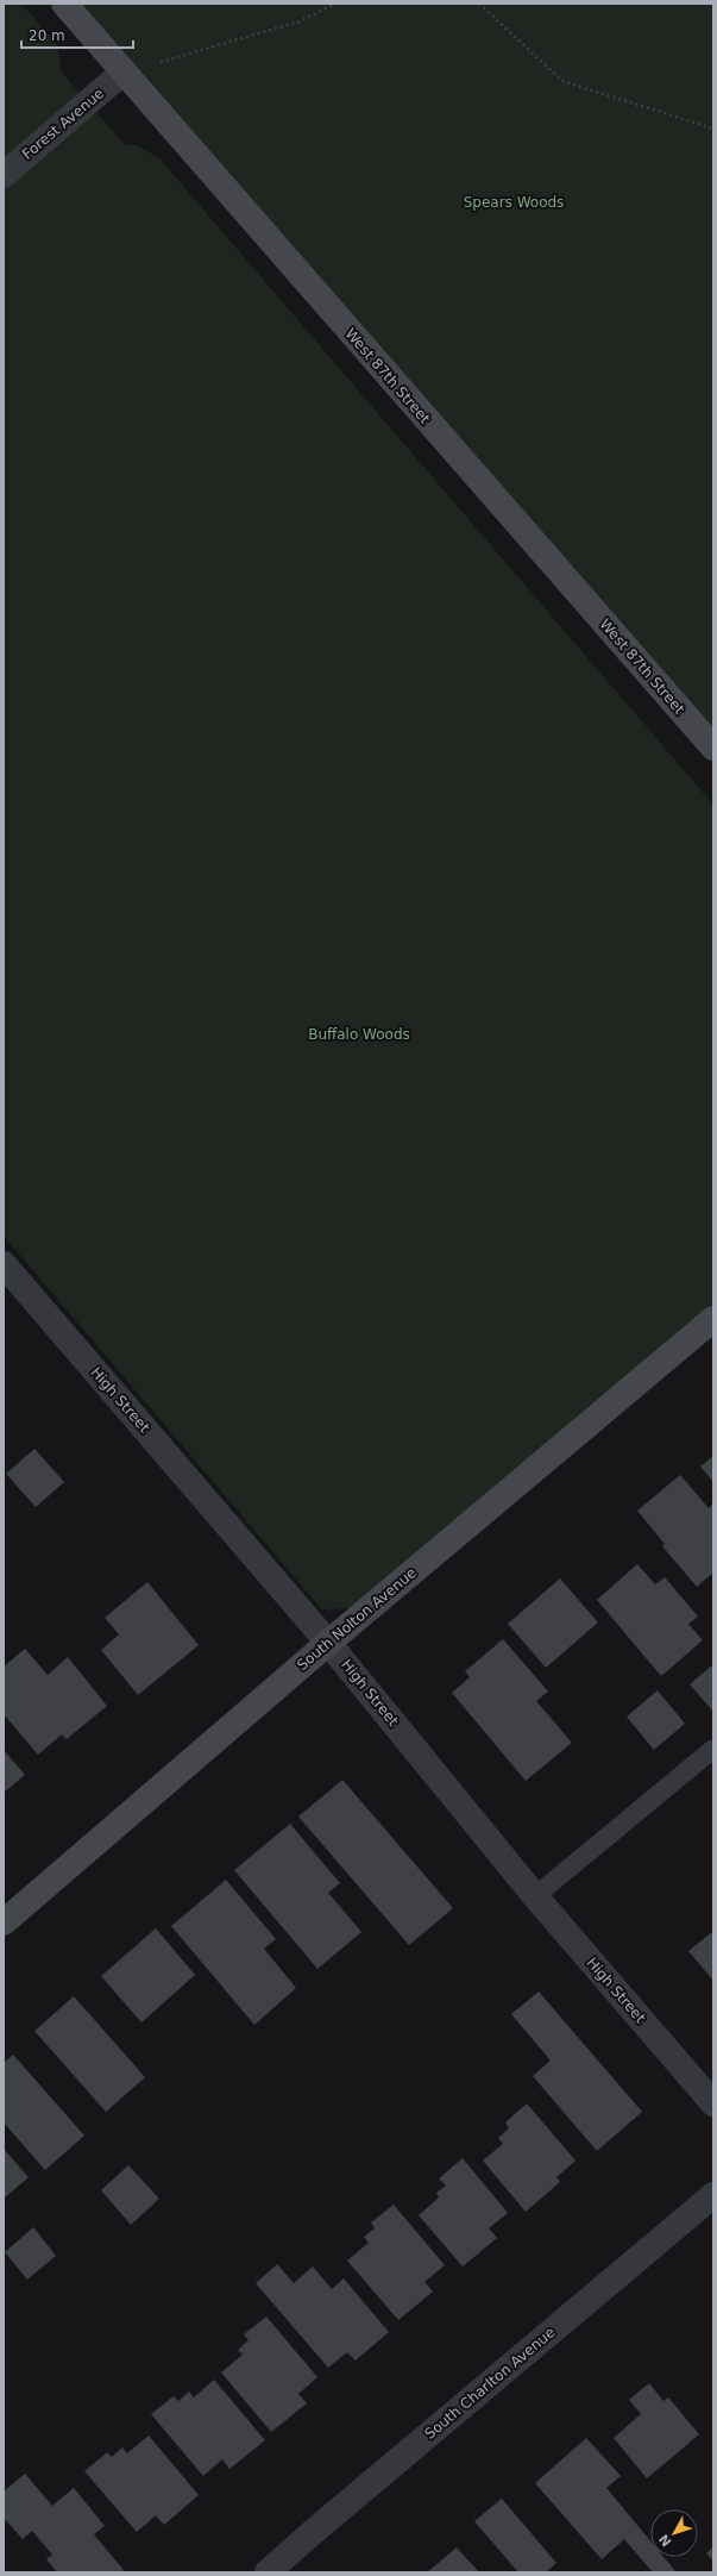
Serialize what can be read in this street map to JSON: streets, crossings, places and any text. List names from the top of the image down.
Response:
{
  "streets": {
    "street": [
      "Forest Avenue",
      "West 87th Street",
      "High Street",
      "South Nolton Avenue",
      "South Charlton Avenue"
    ]
  },
  "crossings": [
    ["Forest Avenue", "West 87th Street"],
    ["High Street", "South Nolton Avenue"]
  ],
  "parks": ["Spears Woods", "Buffalo Woods"],
  "scale_bar": "20 m",
  "north": "bottom left"
}
